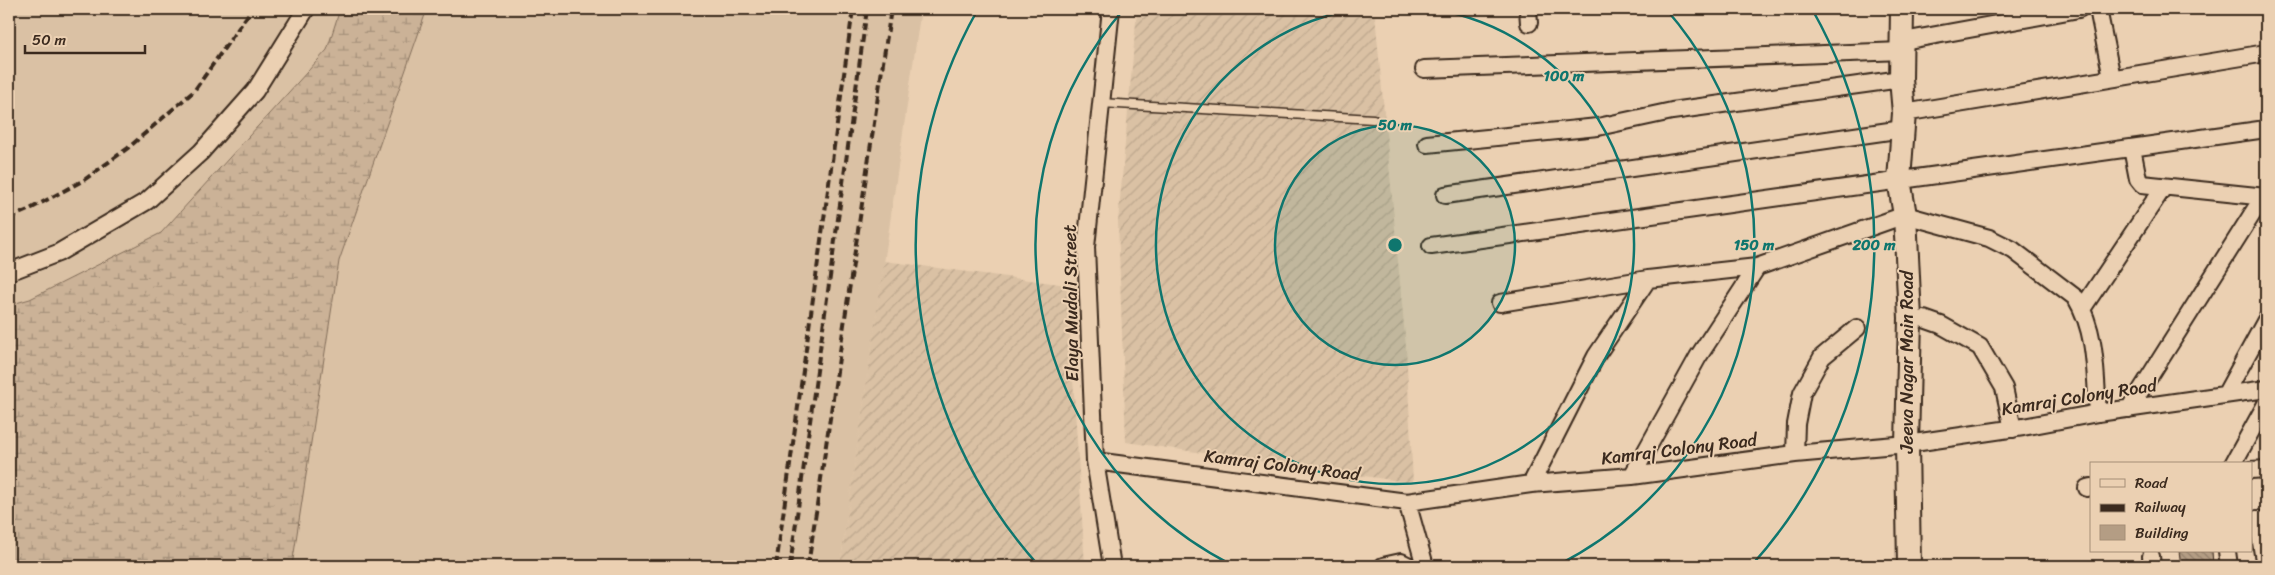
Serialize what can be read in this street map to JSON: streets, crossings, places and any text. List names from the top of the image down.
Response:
{
  "streets": {
    "street": ["Elaya Mudali Street", "Jeeva Nagar Main Road", "Kamraj Colony Road"]
  },
  "crossings": [
    ["Elaya Mudali Street", "Kamraj Colony Road"],
    ["Jeeva Nagar Main Road", "Kamraj Colony Road"]
  ],
  "legend": ["Road", "Railway", "Building"],
  "scale_bar": "50 m",
  "rings": [
    "100 m",
    "50 m",
    "150 m",
    "200 m"
  ]
}
